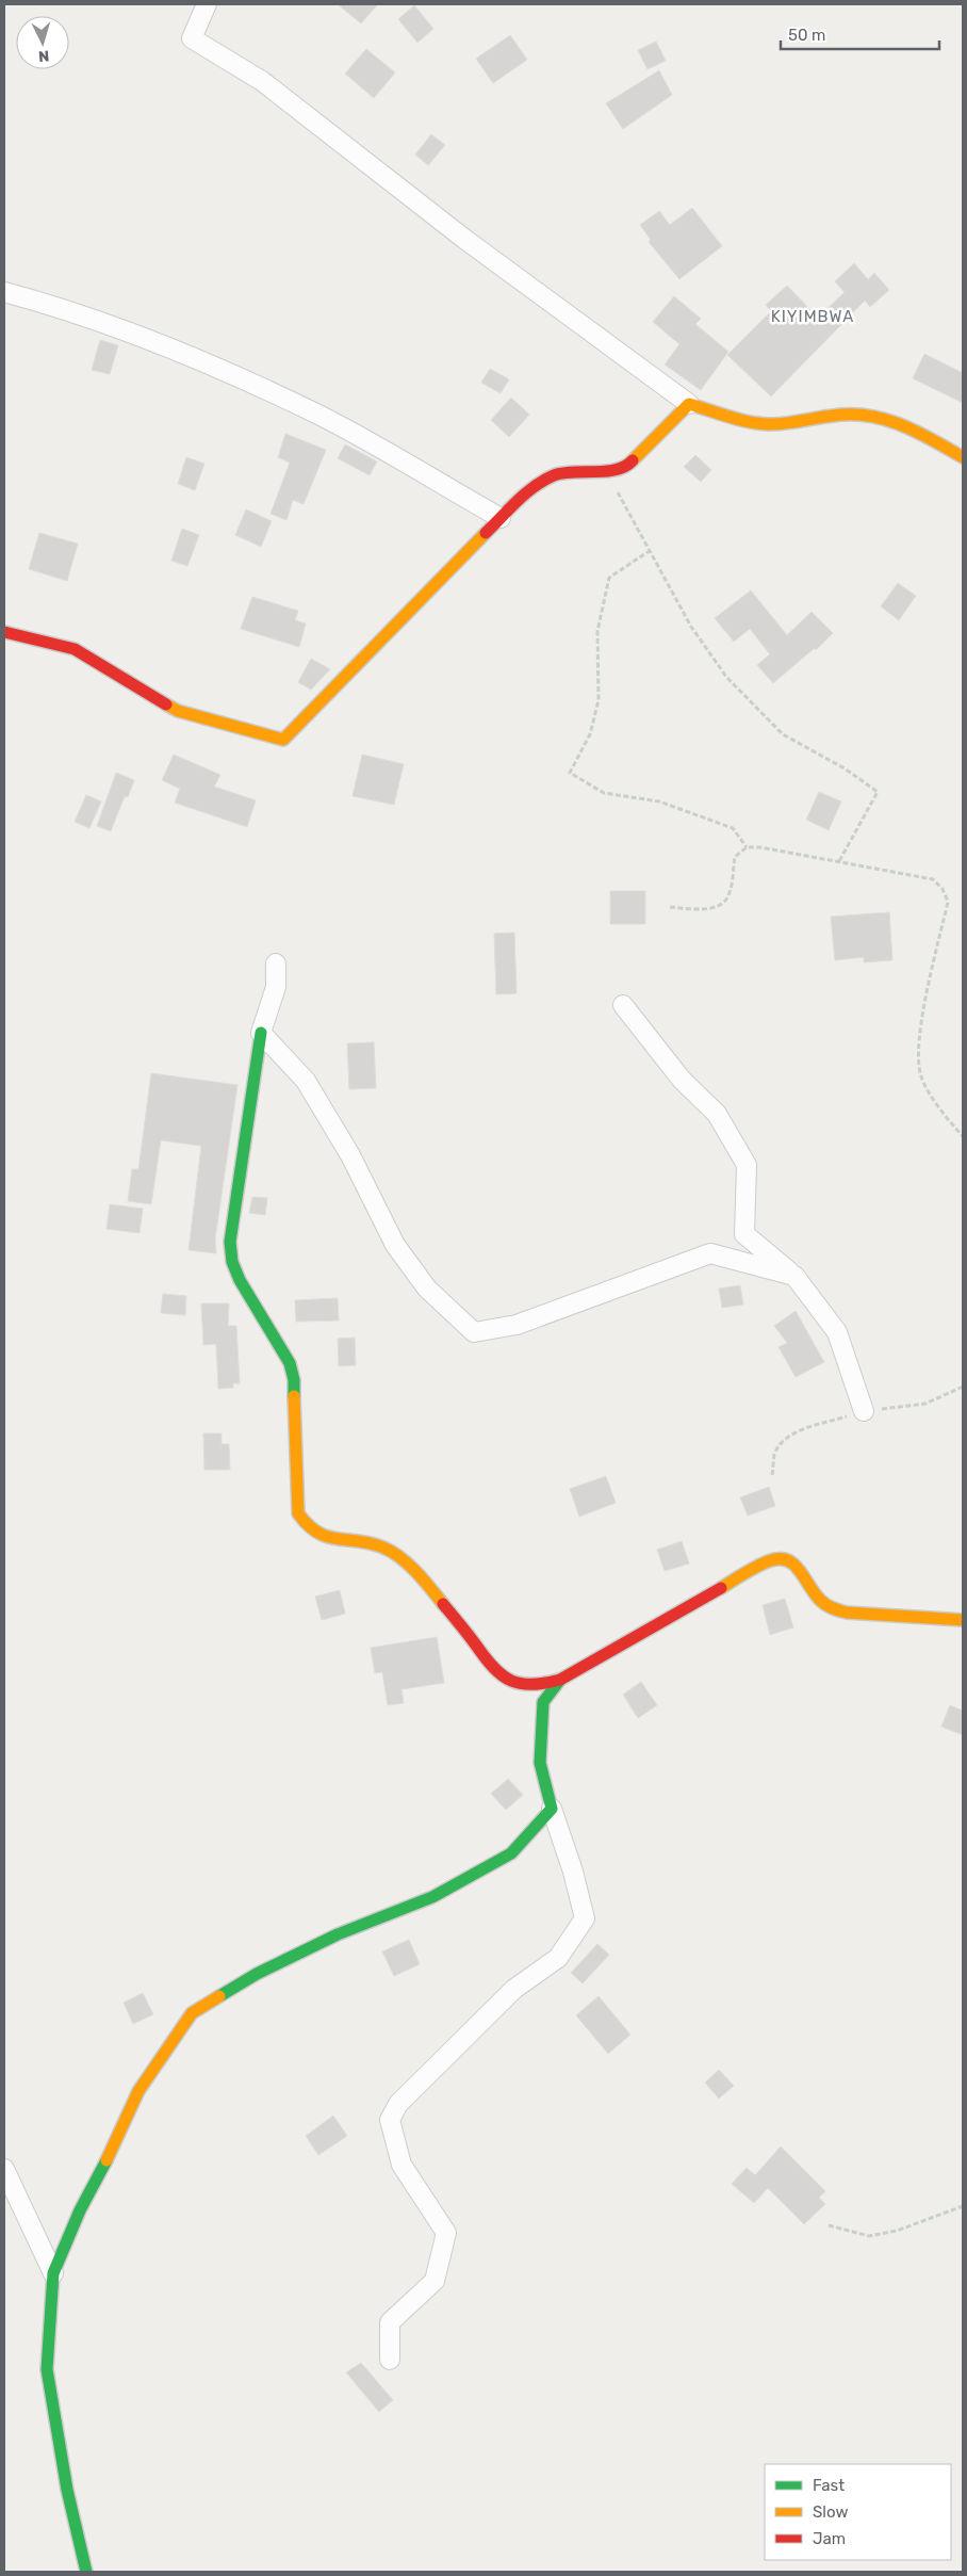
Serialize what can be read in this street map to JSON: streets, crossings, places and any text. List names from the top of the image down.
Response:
{
  "districts": ["KIYIMBWA"],
  "legend": ["Fast", "Slow", "Jam"],
  "scale_bar": "50 m",
  "north": "bottom"
}
